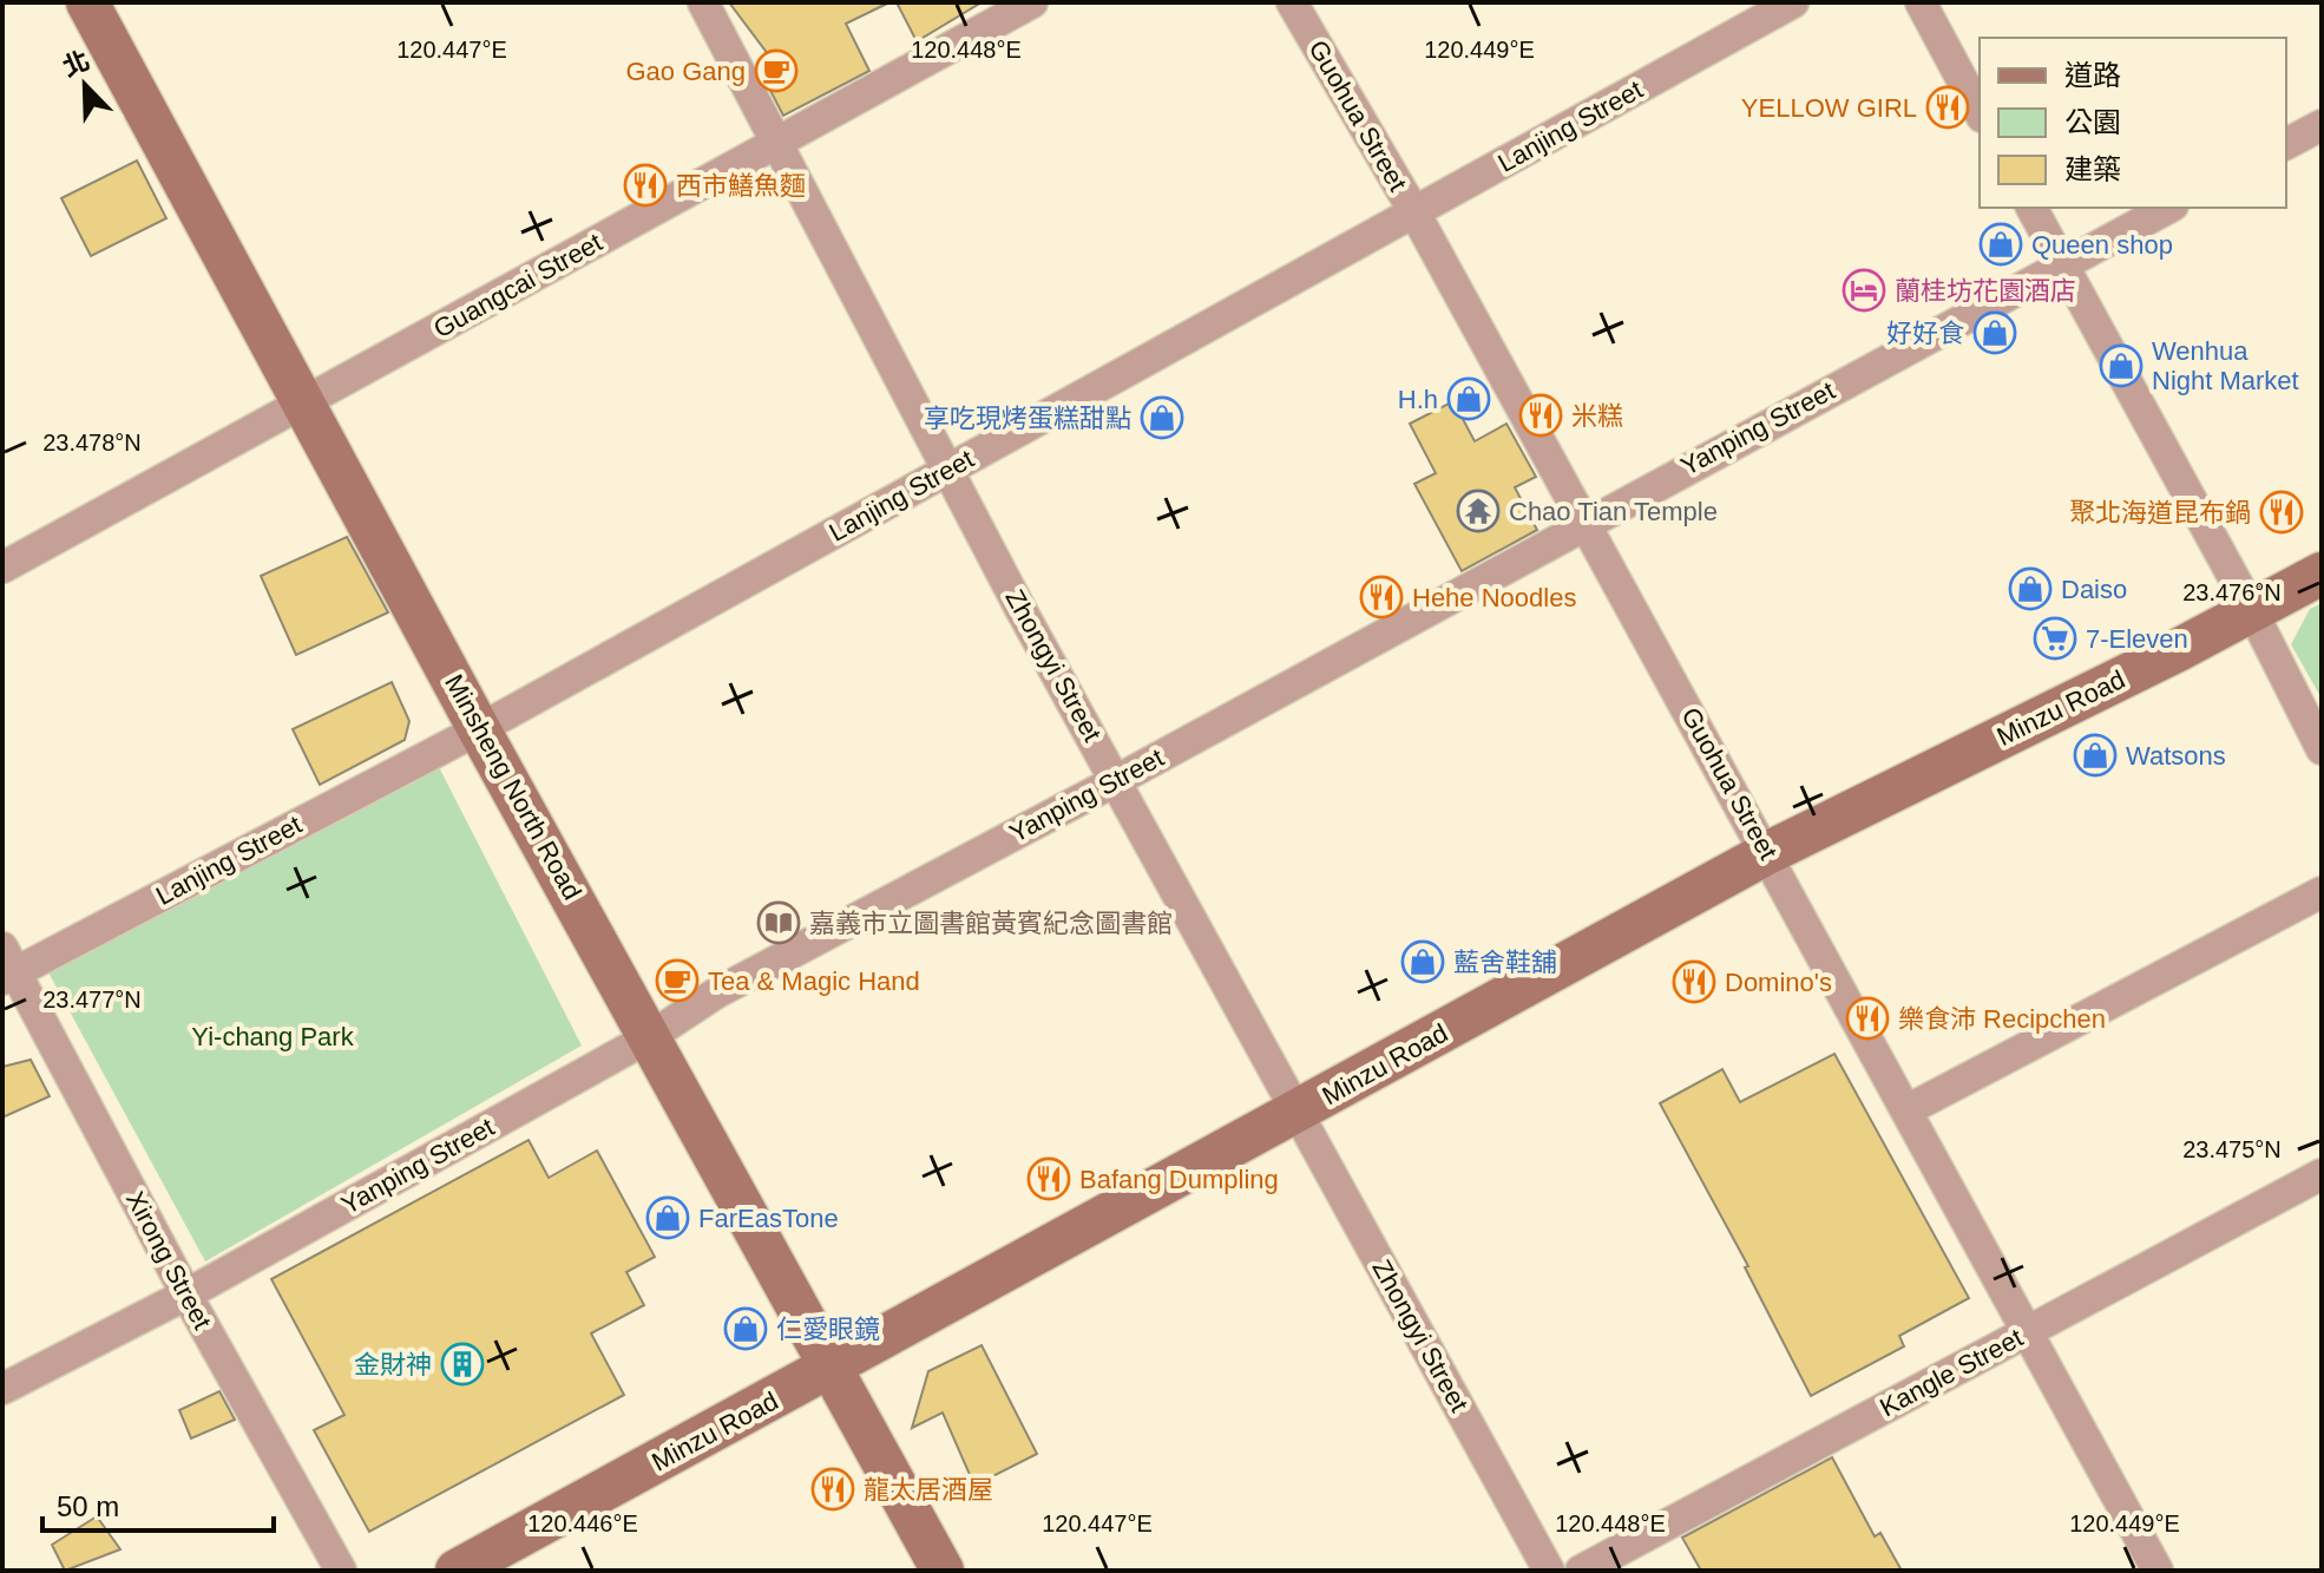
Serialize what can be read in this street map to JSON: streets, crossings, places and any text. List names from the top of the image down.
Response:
{
  "streets": {
    "main road": ["Minzu Road", "Minsheng North Road"],
    "street": [
      "Guohua Street",
      "Lanjing Street",
      "Guangcai Street",
      "Yanping Street",
      "Zhongyi Street",
      "Xirong Street",
      "Kangle Street"
    ]
  },
  "crossings": [
    ["Guohua Street", "Lanjing Street"],
    ["Guohua Street", "Yanping Street"],
    ["Guohua Street", "Minzu Road"],
    ["Guohua Street", "Kangle Street"],
    ["Lanjing Street", "Zhongyi Street"],
    ["Lanjing Street", "Minsheng North Road"],
    ["Lanjing Street", "Xirong Street"],
    ["Guangcai Street", "Zhongyi Street"],
    ["Guangcai Street", "Minsheng North Road"],
    ["Yanping Street", "Zhongyi Street"],
    ["Yanping Street", "Minsheng North Road"],
    ["Yanping Street", "Xirong Street"],
    ["Zhongyi Street", "Minzu Road"],
    ["Minzu Road", "Minsheng North Road"]
  ],
  "parks": ["Yi-chang Park"],
  "places": {
    "cafe": ["Gao Gang", "Tea & Magic Hand"],
    "restaurant": [
      "YELLOW GIRL",
      "西市鱔魚麵",
      "米糕",
      "聚北海道昆布鍋",
      "Hehe Noodles",
      "Domino's",
      "樂食沛 Recipchen",
      "Bafang Dumpling",
      "龍太居酒屋"
    ],
    "shop": [
      "Queen shop",
      "好好食",
      "Wenhua Night Market",
      "H.h",
      "享吃現烤蛋糕甜點",
      "Daiso",
      "Watsons",
      "藍舍鞋舖",
      "FarEasTone",
      "仁愛眼鏡"
    ],
    "hotel": ["蘭桂坊花園酒店"],
    "temple": ["Chao Tian Temple"],
    "supermarket": ["7-Eleven"],
    "library": ["嘉義市立圖書館黃賓紀念圖書館"],
    "building": ["金財神"]
  },
  "legend": ["道路", "公園", "建築"],
  "scale_bar": "50 m",
  "north": "top left",
  "coordinates": [
    "120.447°E",
    "120.448°E",
    "120.449°E",
    "23.478°N",
    "23.476°N",
    "23.477°N",
    "23.475°N",
    "120.446°E"
  ]
}
